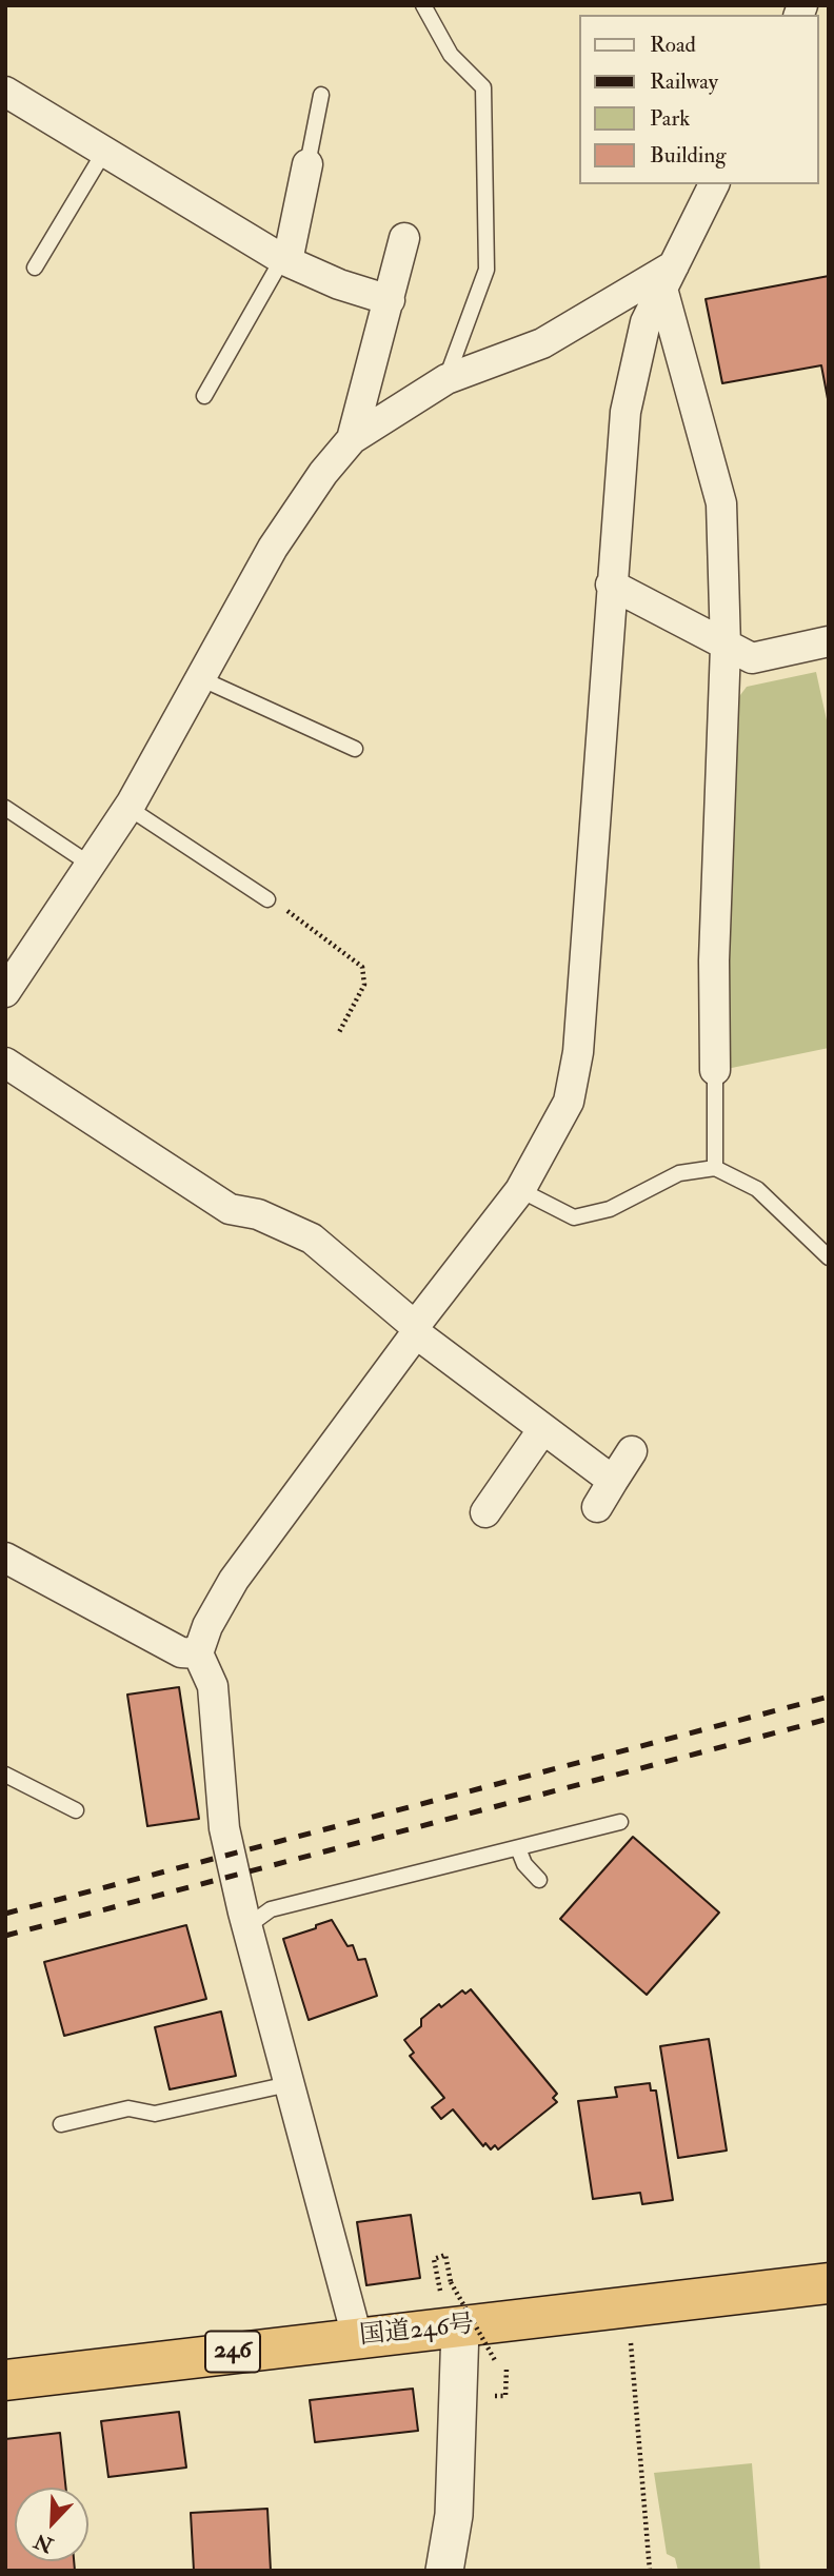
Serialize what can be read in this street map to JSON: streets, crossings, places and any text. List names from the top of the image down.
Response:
{
  "streets": {
    "highway": ["国道246号", "246"]
  },
  "legend": [
    "Road",
    "Railway",
    "Park",
    "Building"
  ],
  "north": "bottom left"
}
